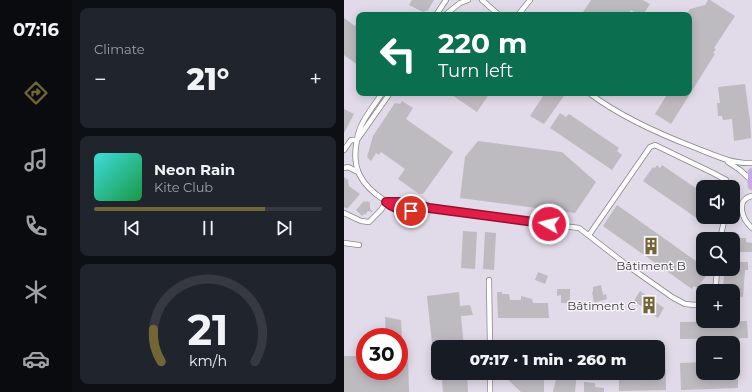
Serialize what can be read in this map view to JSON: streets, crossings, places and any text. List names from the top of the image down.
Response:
{
  "places": {
    "building": ["Bâtiment B", "Bâtiment C"]
  },
  "page": {
    "tabs": "07:16",
    "tile": "Climate",
    "turn": ["220 m", "Turn left"],
    "heat": ["−", "21°", "+"],
    "song": ["Neon Rain", "Kite Club"],
    "map_buttons": ["+", "−"],
    "limit": "30",
    "trip": "07:17 · 1 min · 260 m",
    "gauge": ["21", "km/h"]
  }
}
